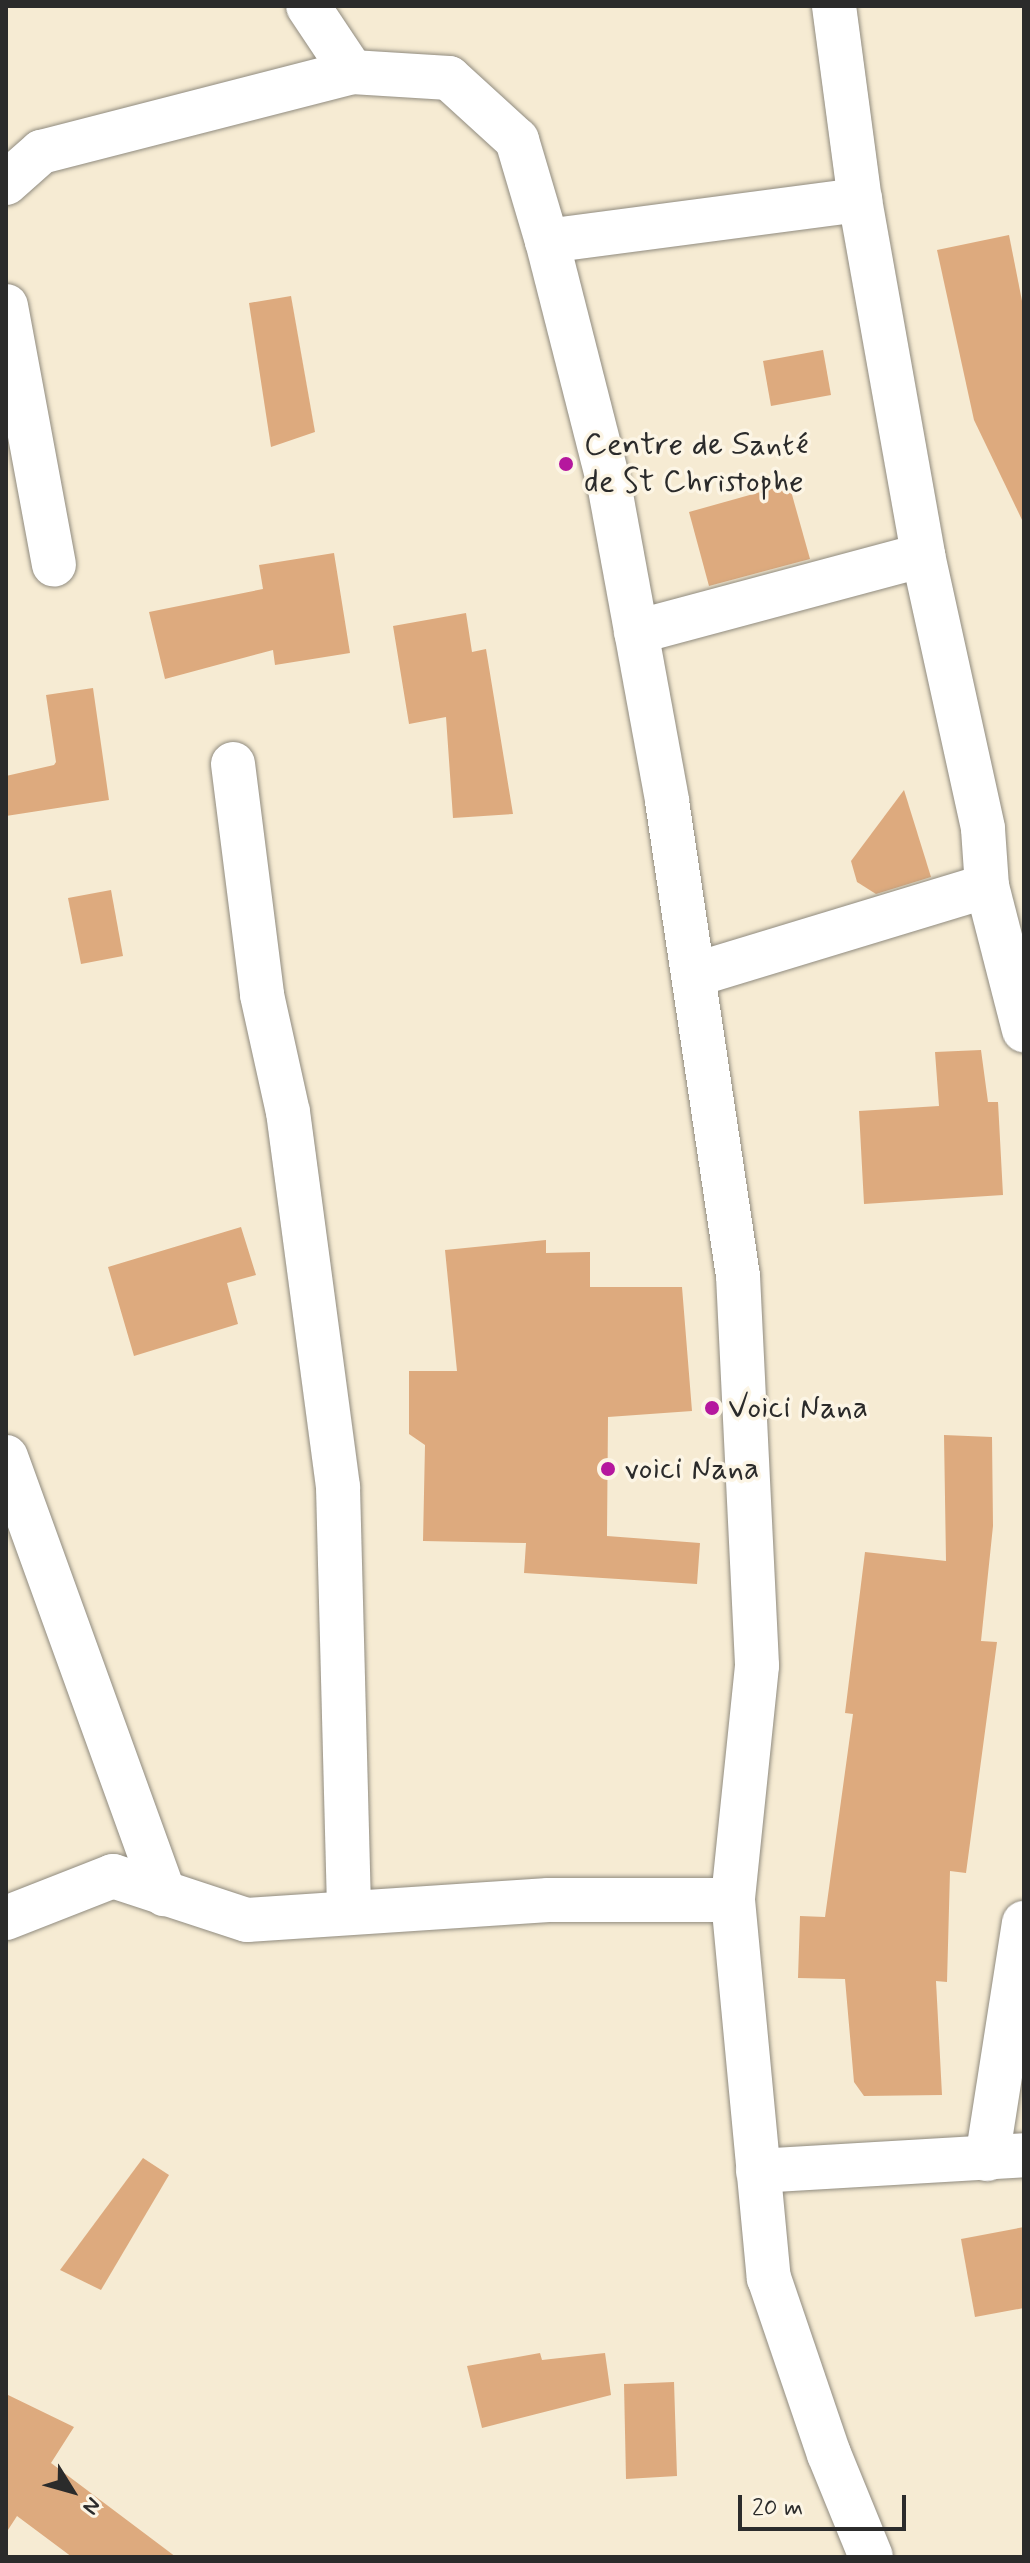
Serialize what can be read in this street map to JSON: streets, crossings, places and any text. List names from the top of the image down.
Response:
{
  "places": ["Centre de Santé de St Christophe", "Voici Nana", "voici Nana"],
  "scale_bar": "20 m",
  "north": "bottom right"
}
